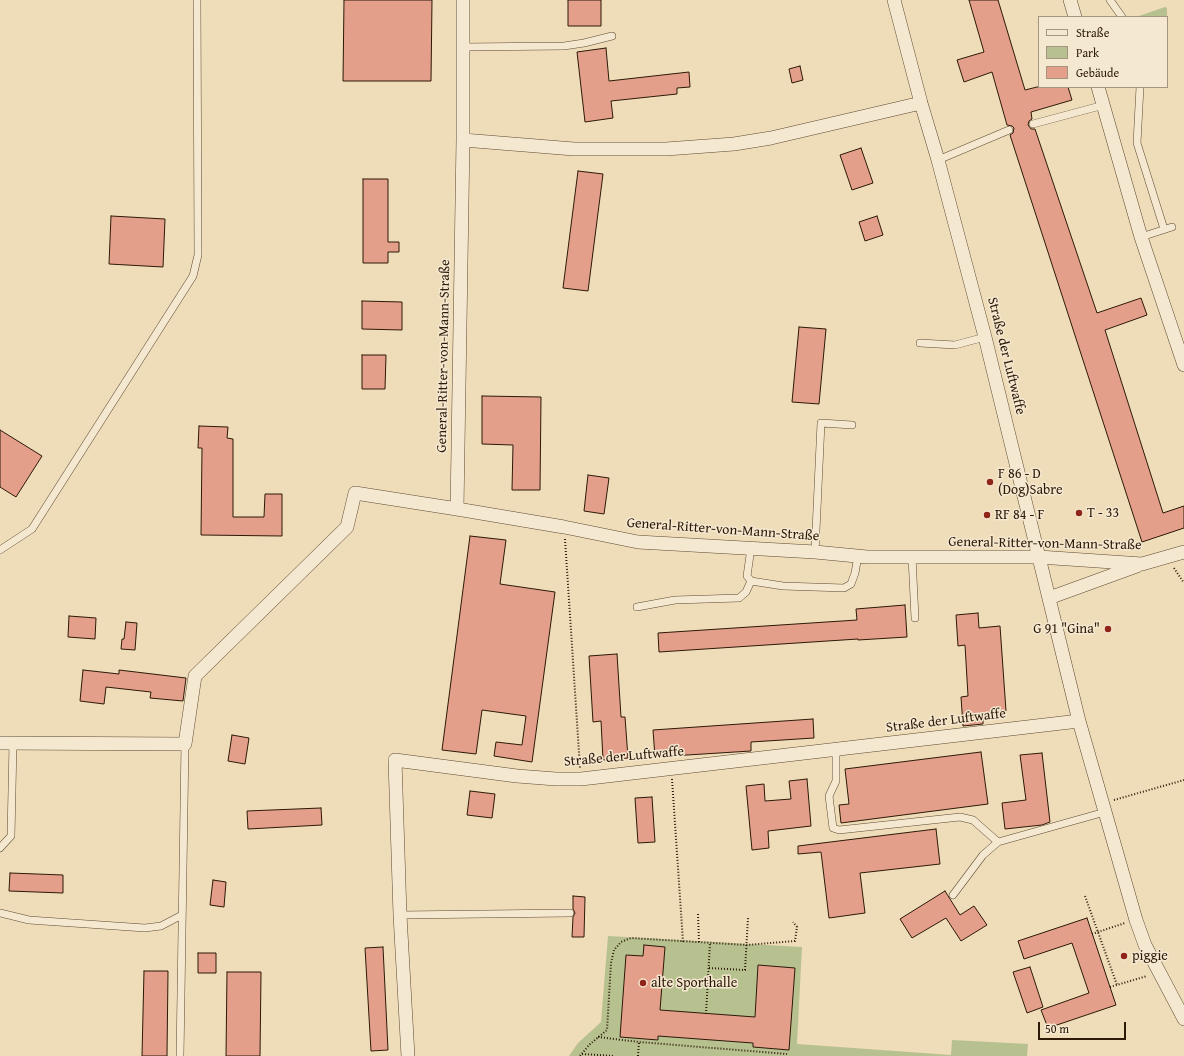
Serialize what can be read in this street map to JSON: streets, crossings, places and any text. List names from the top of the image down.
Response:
{
  "streets": {
    "street": ["General-Ritter-von-Mann-Straße", "Straße der Luftwaffe"]
  },
  "crossings": [
    ["General-Ritter-von-Mann-Straße", "Straße der Luftwaffe"]
  ],
  "places": [
    "F 86 - D (Dog)Sabre",
    "T - 33",
    "RF 84 - F",
    "G 91 \"Gina\"",
    "piggie",
    "alte Sporthalle"
  ],
  "legend": ["Straße", "Park", "Gebäude"],
  "scale_bar": "50 m"
}
